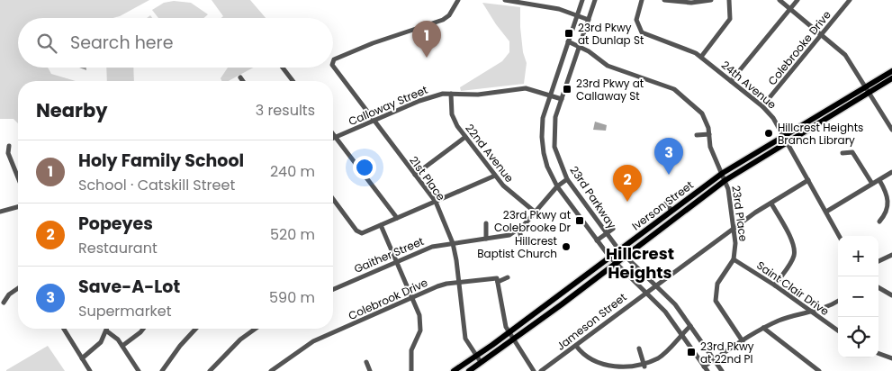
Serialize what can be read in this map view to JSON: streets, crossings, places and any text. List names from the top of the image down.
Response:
{
  "streets": {
    "main road": ["Iverson Street"],
    "street": [
      "Colebrooke Drive",
      "24th Avenue",
      "Calloway Street",
      "22nd Avenue",
      "21st Place",
      "23rd Parkway",
      "23rd Place",
      "Gaither Street",
      "Saint Clair Drive",
      "Colebrook Drive",
      "Jameson Street"
    ]
  },
  "crossings": [
    ["Colebrooke Drive", "24th Avenue"],
    ["24th Avenue", "Iverson Street"],
    ["24th Avenue", "Jameson Street"],
    ["Calloway Street", "22nd Avenue"],
    ["Calloway Street", "21st Place"],
    ["Calloway Street", "23rd Parkway"],
    ["22nd Avenue", "Gaither Street"],
    ["21st Place", "Iverson Street"],
    ["21st Place", "Gaither Street"],
    ["21st Place", "Colebrook Drive"],
    ["23rd Parkway", "Iverson Street"],
    ["23rd Parkway", "23rd Place"],
    ["23rd Parkway", "Gaither Street"],
    ["23rd Parkway", "Jameson Street"],
    ["Iverson Street", "23rd Place"],
    ["23rd Place", "Saint Clair Drive"],
    ["23rd Place", "Jameson Street"]
  ],
  "districts": ["Hillcrest Heights"],
  "places": {
    "transit": [
      "23rd Pkwy at Dunlap St",
      "23rd Pkwy at Callaway St",
      "23rd Pkwy at Colebrooke Dr",
      "23rd Pkwy at 22nd Pl"
    ],
    "other": ["Hillcrest Heights Branch Library", "Hillcrest Baptist Church"]
  },
  "page": {
    "search": "Search here",
    "pins": ["1", "3", "2"],
    "heading": ["Nearby", "3 results"],
    "list": [
      {
        "mark": "1",
        "name": "Holy Family School",
        "note": "School · Catskill Street",
        "value": "240 m"
      },
      {
        "mark": "2",
        "name": "Popeyes",
        "note": "Restaurant",
        "value": "520 m"
      },
      {
        "mark": "3",
        "name": "Save-A-Lot",
        "note": "Supermarket",
        "value": "590 m"
      }
    ],
    "map_buttons": ["+", "−"]
  }
}
